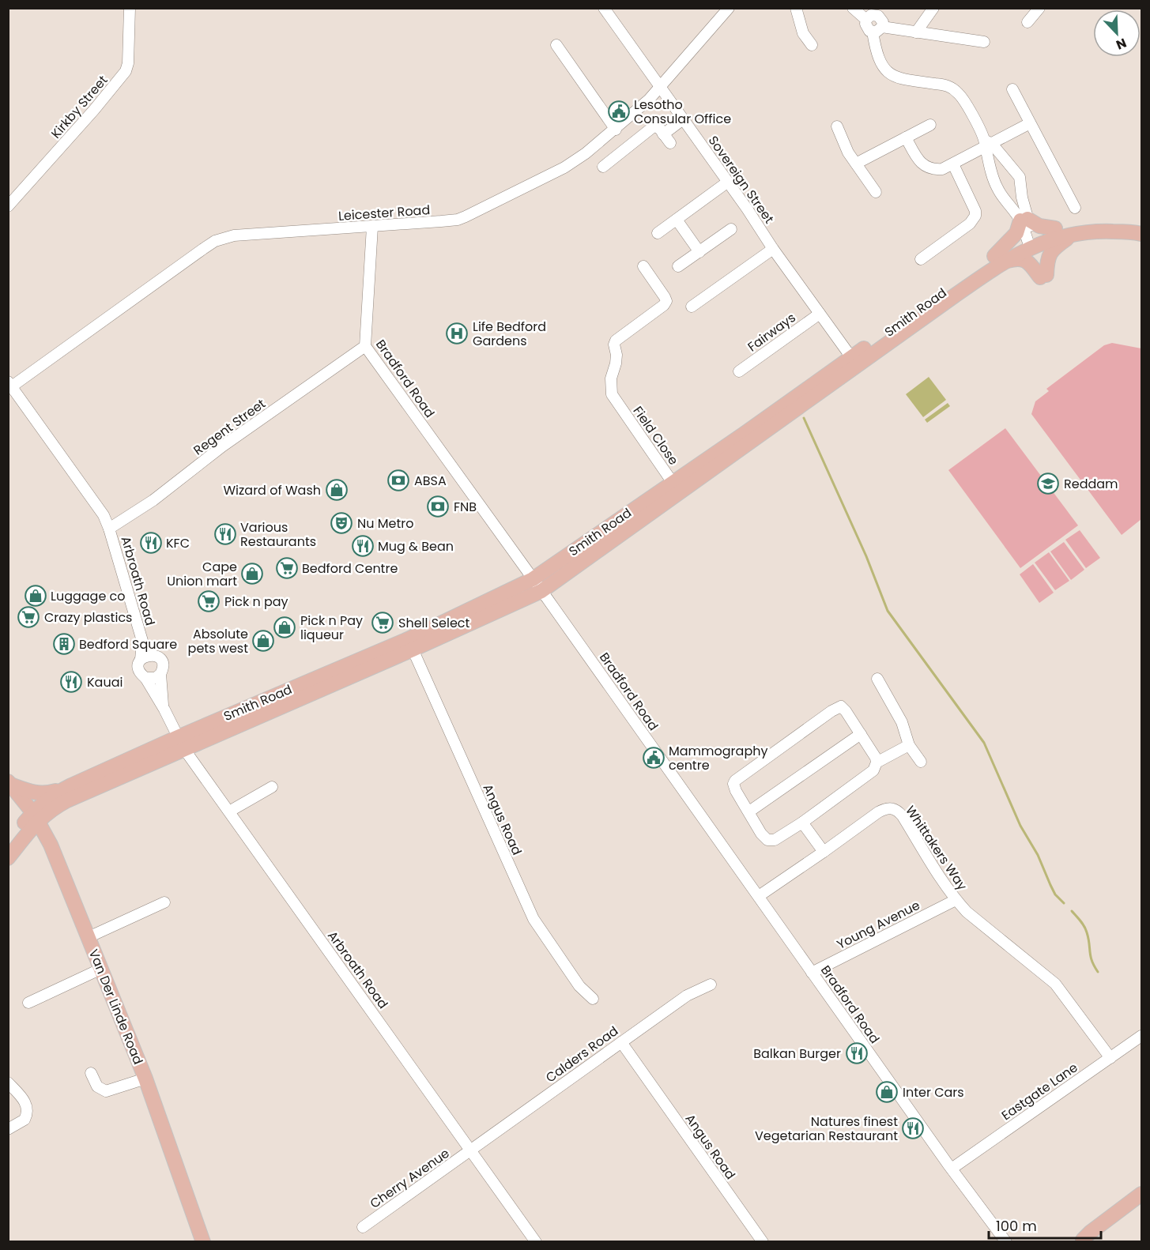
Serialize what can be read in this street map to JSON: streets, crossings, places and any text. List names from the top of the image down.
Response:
{
  "streets": {
    "main road": ["Smith Road", "Van Der Linde Road"],
    "street": [
      "Kirkby Street",
      "Sovereign Street",
      "Leicester Road",
      "Fairways",
      "Bradford Road",
      "Regent Street",
      "Field Close",
      "Arbroath Road",
      "Angus Road",
      "Whittakers Way",
      "Young Avenue",
      "Calders Road",
      "Eastgate Lane",
      "Cherry Avenue"
    ]
  },
  "crossings": [
    ["Sovereign Street", "Leicester Road"],
    ["Sovereign Street", "Smith Road"],
    ["Sovereign Street", "Fairways"],
    ["Leicester Road", "Bradford Road"],
    ["Smith Road", "Bradford Road"],
    ["Smith Road", "Field Close"],
    ["Smith Road", "Arbroath Road"],
    ["Smith Road", "Angus Road"],
    ["Smith Road", "Van Der Linde Road"],
    ["Bradford Road", "Regent Street"],
    ["Bradford Road", "Whittakers Way"],
    ["Bradford Road", "Young Avenue"],
    ["Bradford Road", "Eastgate Lane"],
    ["Regent Street", "Arbroath Road"],
    ["Arbroath Road", "Calders Road"],
    ["Arbroath Road", "Cherry Avenue"],
    ["Angus Road", "Calders Road"],
    ["Whittakers Way", "Young Avenue"],
    ["Whittakers Way", "Eastgate Lane"],
    ["Calders Road", "Cherry Avenue"]
  ],
  "places": {
    "public building": ["Lesotho Consular Office", "Mammography centre"],
    "hospital": ["Life Bedford Gardens"],
    "bank": ["ABSA", "FNB"],
    "school or university": ["Reddam"],
    "shop": [
      "Wizard of Wash",
      "Cape Union mart",
      "Luggage co",
      "Pick n Pay liqueur",
      "Absolute pets west",
      "Inter Cars"
    ],
    "theatre": ["Nu Metro"],
    "restaurant": [
      "Various Restaurants",
      "KFC",
      "Mug & Bean",
      "Kauai",
      "Balkan Burger",
      "Natures finest Vegetarian Restaurant"
    ],
    "supermarket": [
      "Bedford Centre",
      "Pick n pay",
      "Crazy plastics",
      "Shell Select"
    ],
    "building": ["Bedford Square"]
  },
  "scale_bar": "100 m",
  "north": "bottom right"
}
